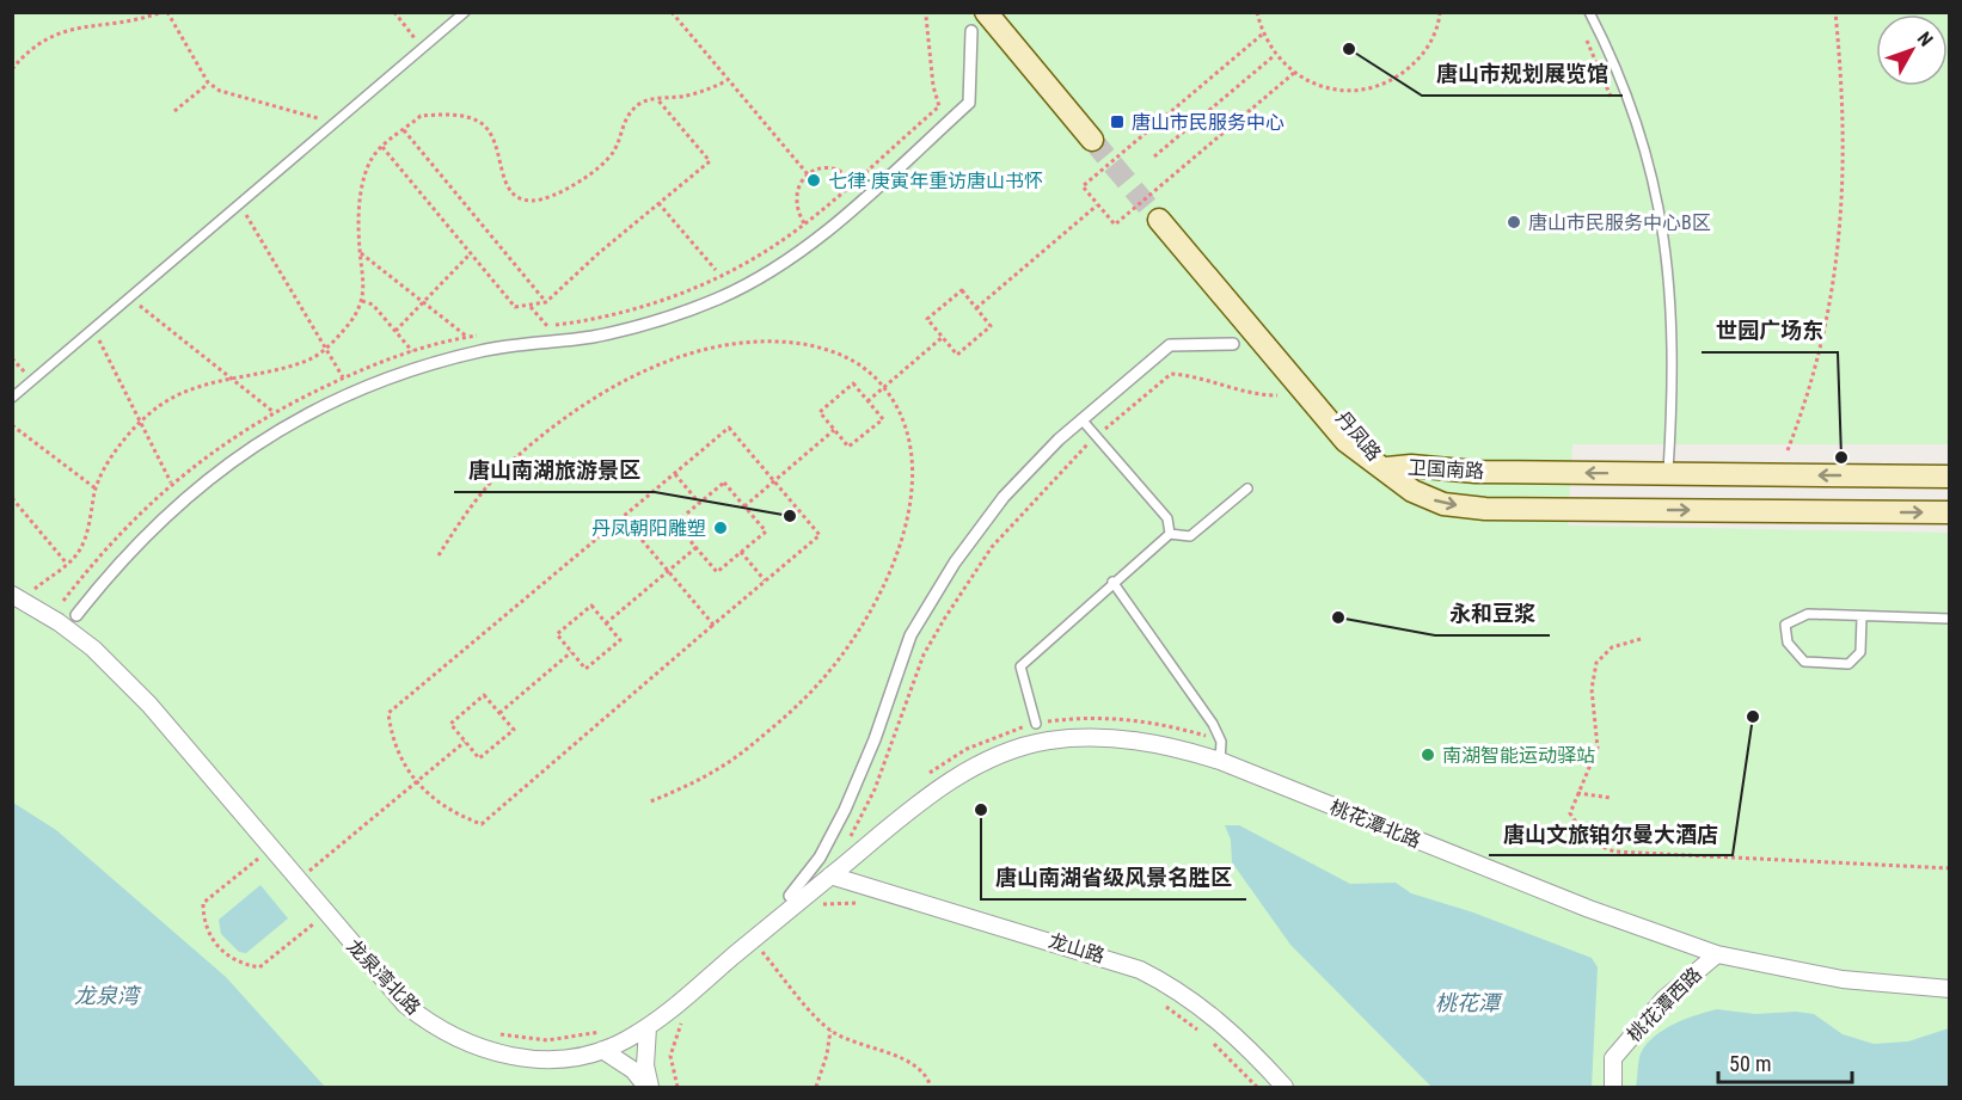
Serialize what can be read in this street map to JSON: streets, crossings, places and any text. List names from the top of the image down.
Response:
{
  "streets": {
    "main road": ["丹凤路", "卫国南路"],
    "street": [
      "桃花潭北路",
      "龙山路",
      "龙泉湾北路",
      "桃花潭西路"
    ]
  },
  "crossings": [
    ["丹凤路", "卫国南路"],
    ["桃花潭北路", "龙山路"],
    ["桃花潭北路", "龙泉湾北路"],
    ["桃花潭北路", "桃花潭西路"],
    ["龙山路", "龙泉湾北路"]
  ],
  "water": ["龙泉湾", "桃花潭"],
  "places": {
    "other": [
      "唐山市规划展览馆",
      "七律·庚寅年重访唐山书怀",
      "唐山市民服务中心B区",
      "世园广场东",
      "唐山南湖旅游景区",
      "丹凤朝阳雕塑",
      "永和豆浆",
      "唐山文旅铂尔曼大酒店",
      "南湖智能运动驿站",
      "唐山南湖省级风景名胜区"
    ],
    "transit": ["唐山市民服务中心"]
  },
  "scale_bar": "50 m",
  "north": "top right"
}
